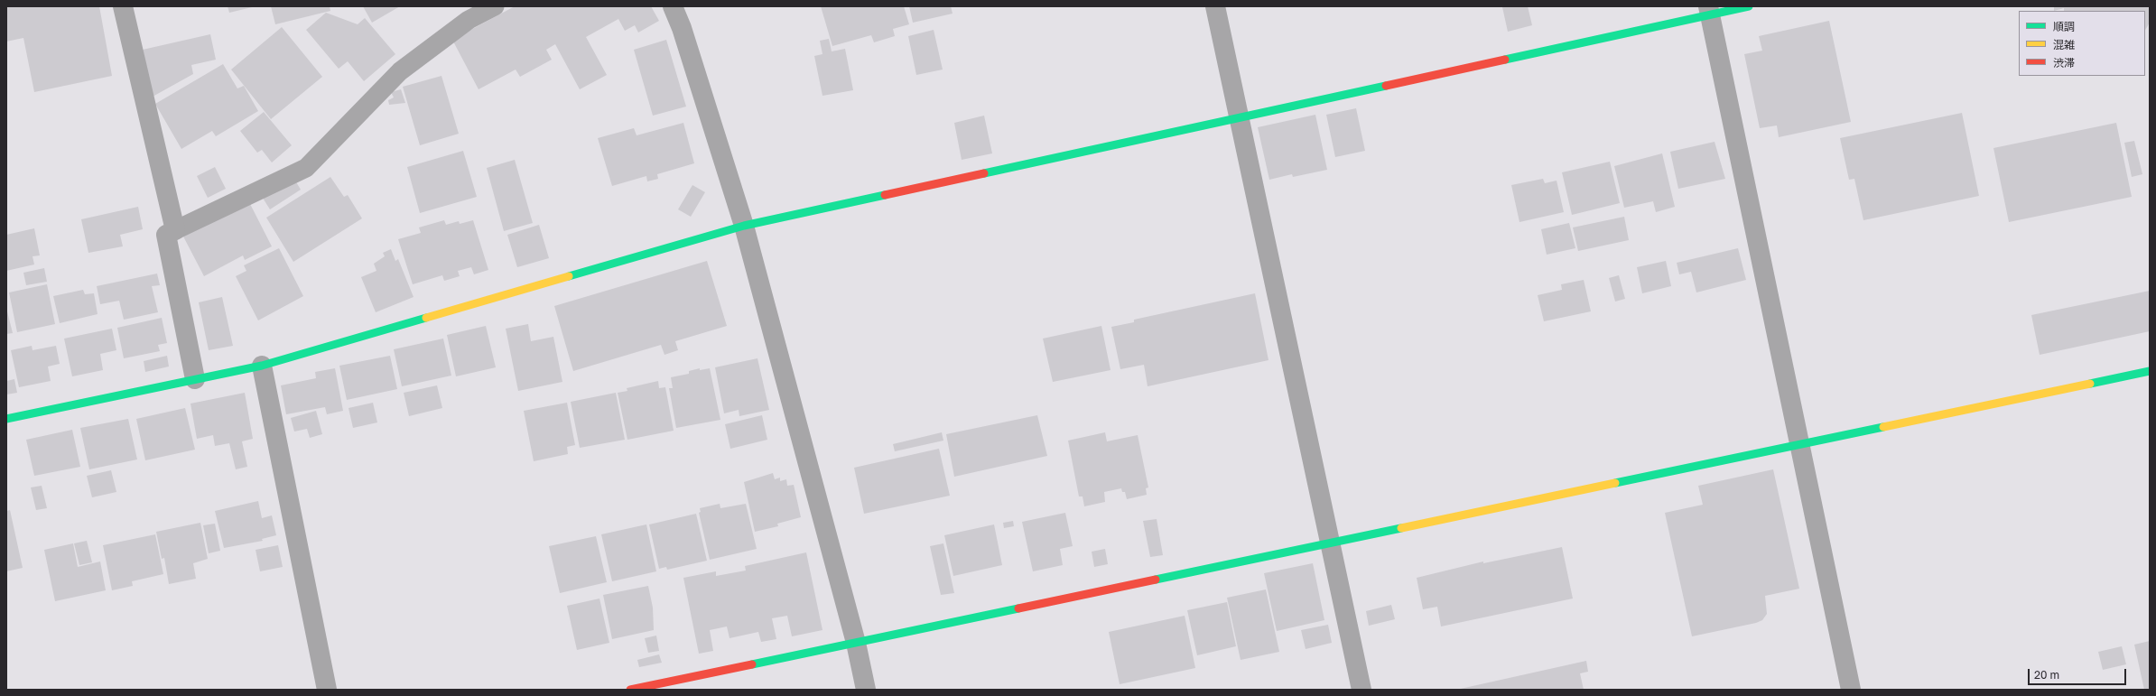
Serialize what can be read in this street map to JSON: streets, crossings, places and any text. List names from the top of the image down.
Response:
{
  "legend": ["順調", "混雑", "渋滞"],
  "scale_bar": "20 m"
}
